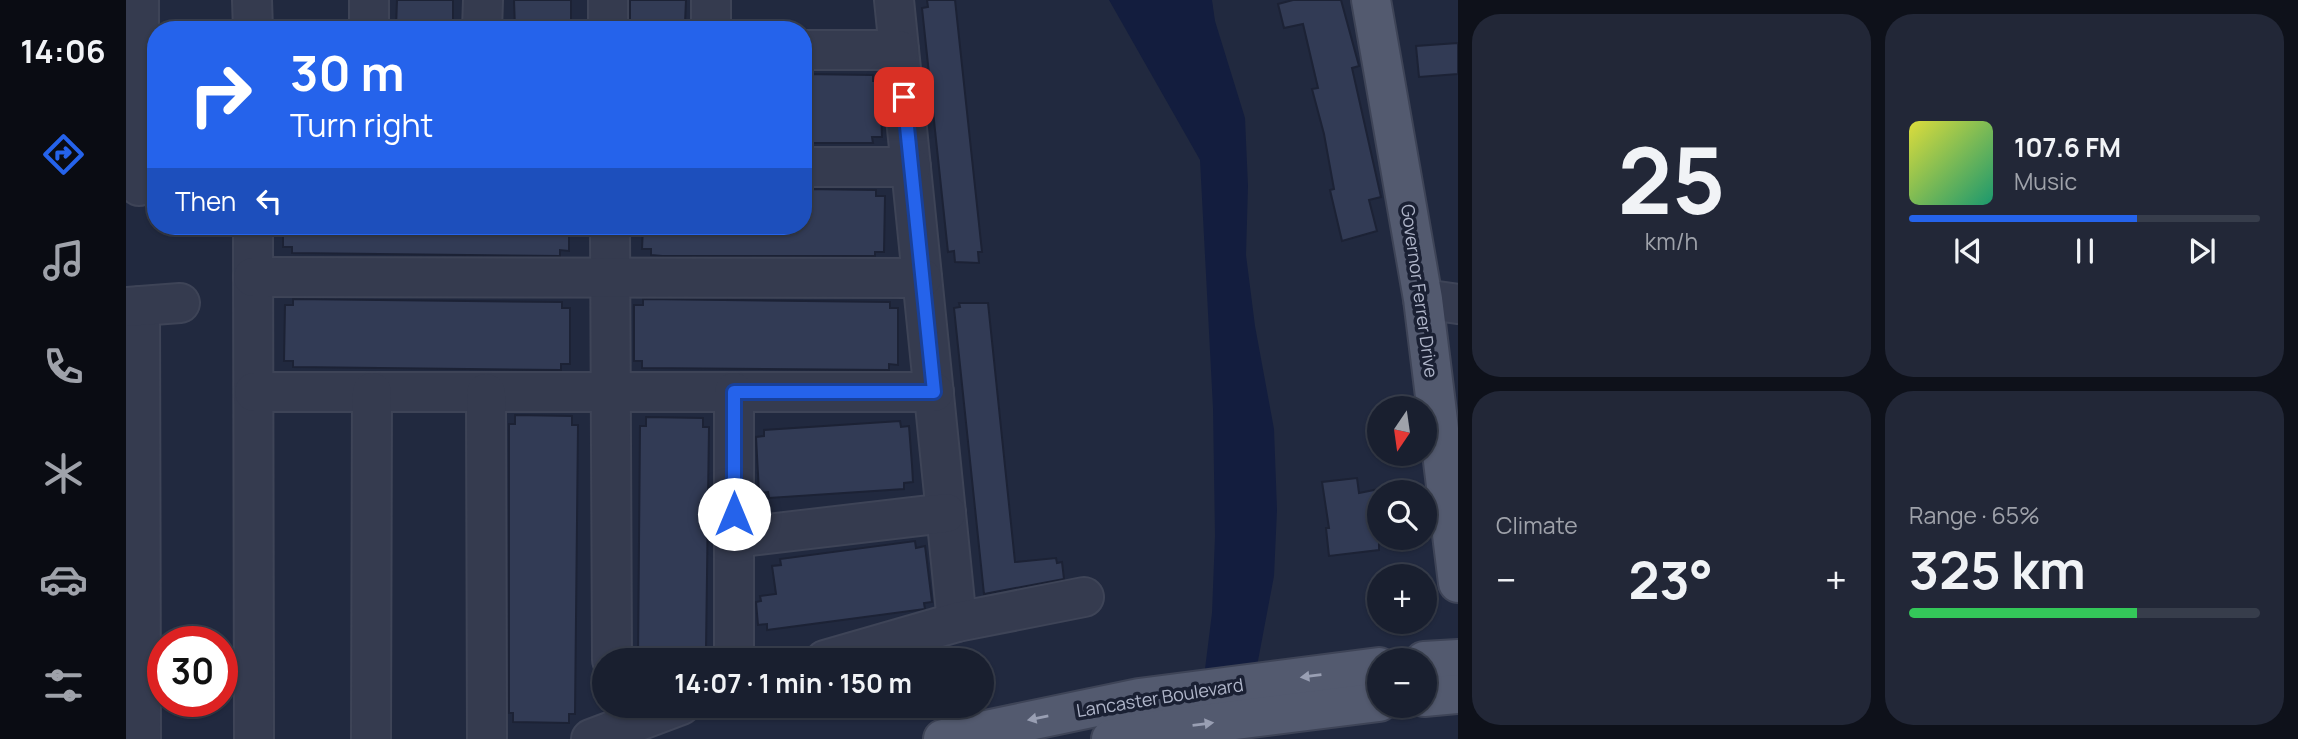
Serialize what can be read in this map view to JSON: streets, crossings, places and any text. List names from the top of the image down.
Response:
{
  "streets": {
    "main road": ["Governor Ferrer Drive", "Lancaster Boulevard"]
  },
  "north": "bottom",
  "page": {
    "tabs": "14:06",
    "tile": [
      ["25", "km/h"],
      "Climate",
      ["Range · 65%", "325 km"]
    ],
    "turn": ["30 m", "Turn right"],
    "song": ["107.6 FM", "Music"],
    "then": "Then",
    "map_buttons": ["+", "−"],
    "heat": ["−", "23°", "+"],
    "limit": "30",
    "trip": "14:07 · 1 min · 150 m"
  }
}
